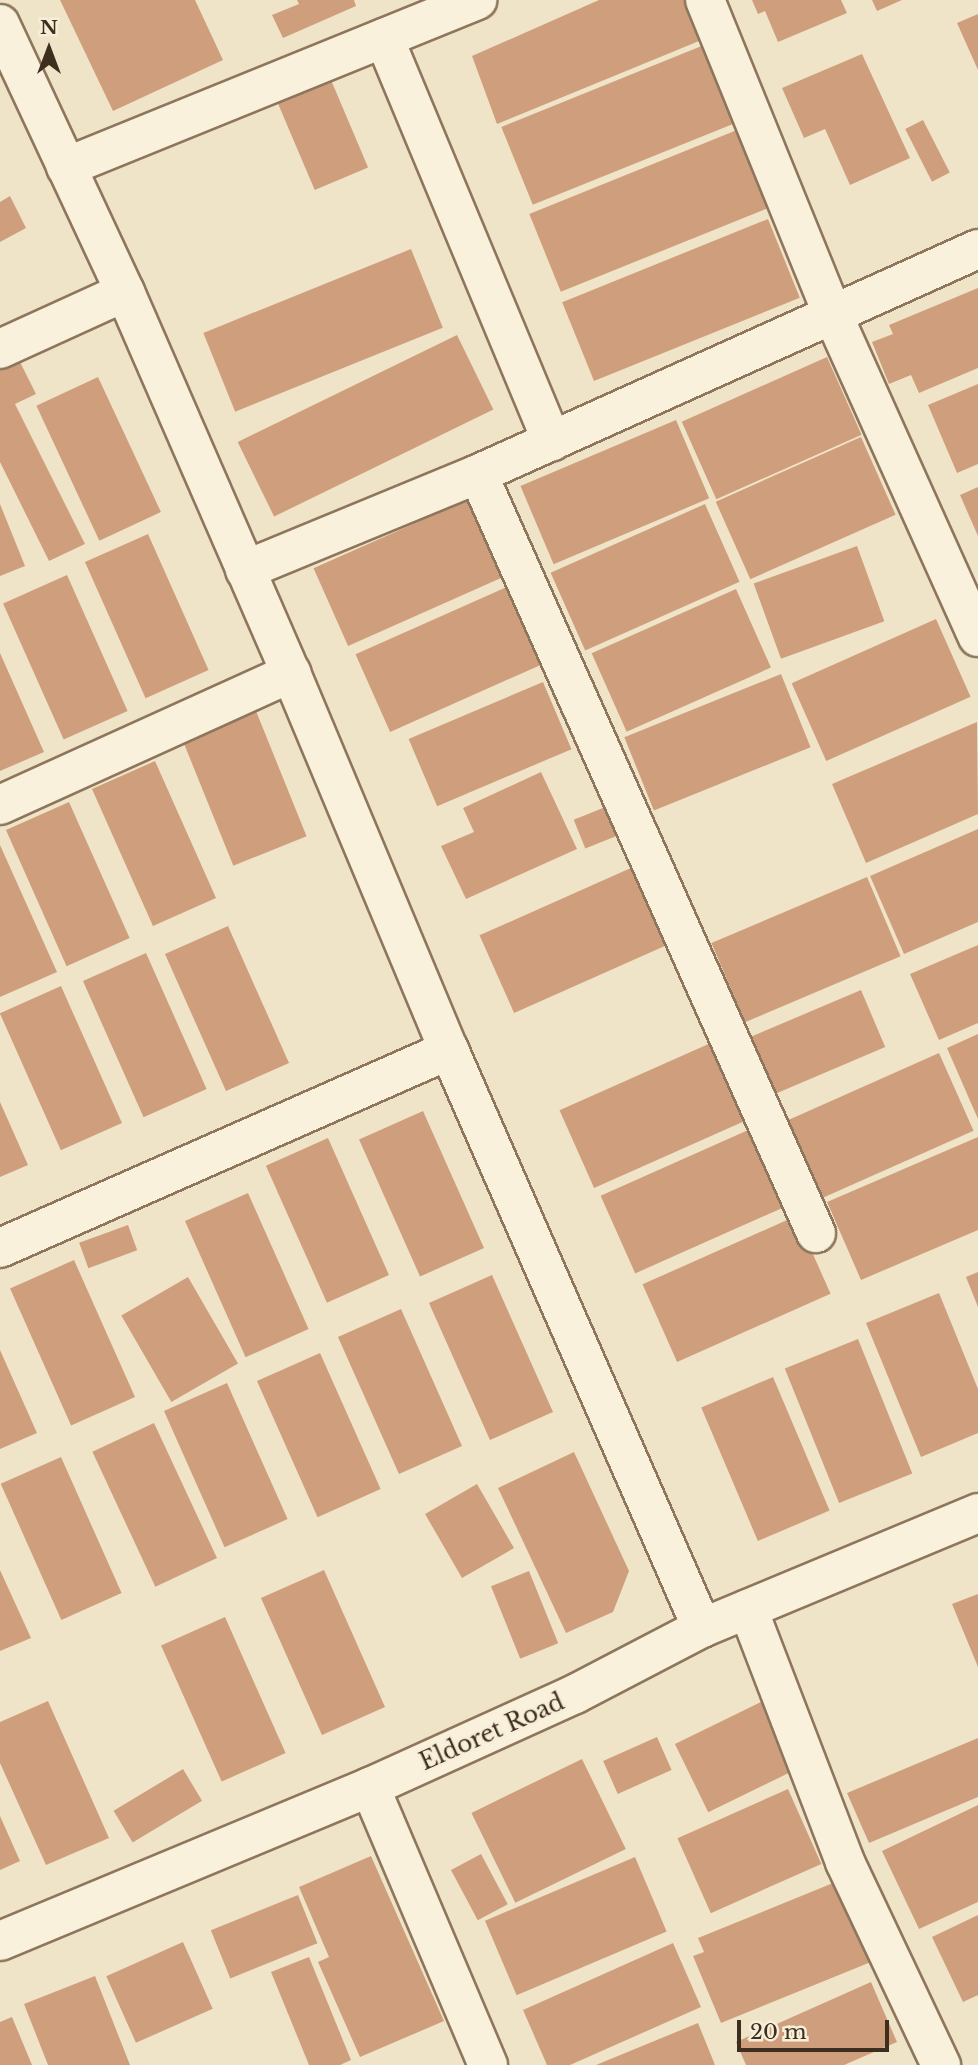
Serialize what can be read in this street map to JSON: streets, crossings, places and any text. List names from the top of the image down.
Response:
{
  "streets": {
    "street": ["Eldoret Road"]
  },
  "scale_bar": "20 m",
  "north": "top"
}
